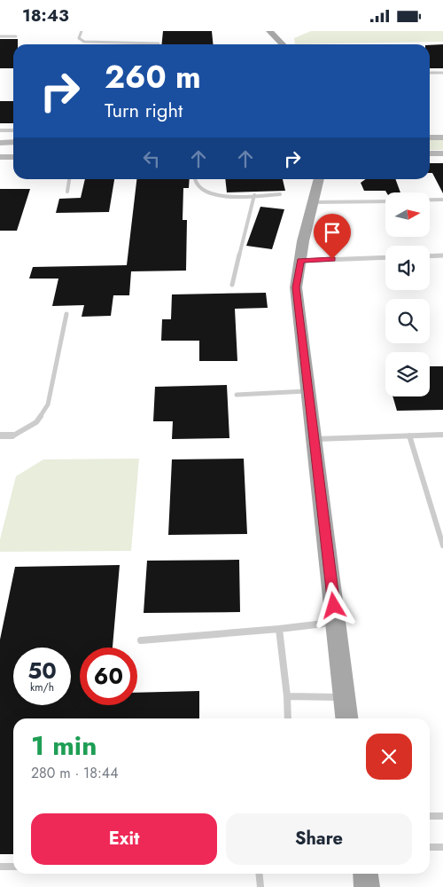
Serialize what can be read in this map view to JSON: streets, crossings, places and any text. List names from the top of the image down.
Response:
{
  "north": "right",
  "page": {
    "status": "18:43",
    "turn": ["260 m", "Turn right"],
    "speed": "50 km/h",
    "limit": "60",
    "heading": ["1 min", "280 m · 18:44"],
    "buttons": ["Exit", "Share"]
  }
}
